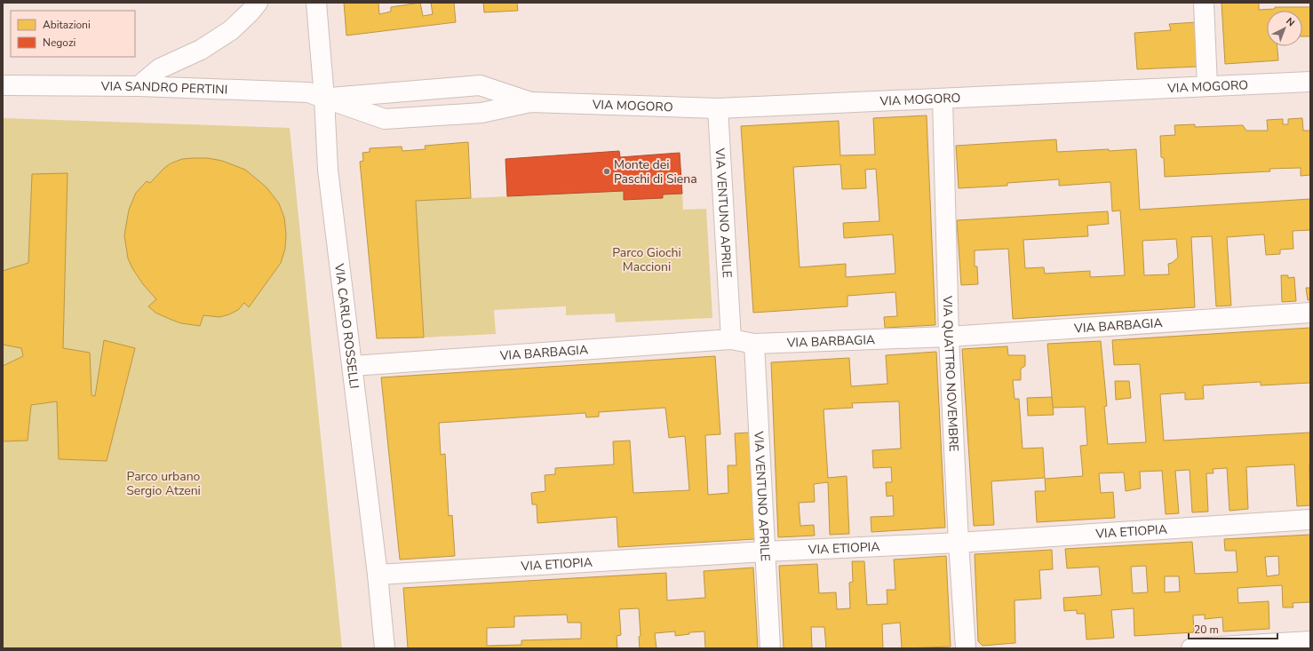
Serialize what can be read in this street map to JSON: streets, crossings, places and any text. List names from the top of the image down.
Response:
{
  "streets": {
    "street": [
      "VIA MOGORO",
      "VIA SANDRO PERTINI",
      "VIA VENTUNO APRILE",
      "VIA BARBAGIA",
      "VIA CARLO ROSSELLI",
      "VIA QUATTRO NOVEMBRE",
      "VIA ETIOPIA"
    ]
  },
  "crossings": [
    ["VIA MOGORO", "VIA SANDRO PERTINI"],
    ["VIA MOGORO", "VIA VENTUNO APRILE"],
    ["VIA MOGORO", "VIA CARLO ROSSELLI"],
    ["VIA MOGORO", "VIA QUATTRO NOVEMBRE"],
    ["VIA SANDRO PERTINI", "VIA CARLO ROSSELLI"],
    ["VIA VENTUNO APRILE", "VIA BARBAGIA"],
    ["VIA VENTUNO APRILE", "VIA ETIOPIA"],
    ["VIA BARBAGIA", "VIA CARLO ROSSELLI"],
    ["VIA BARBAGIA", "VIA QUATTRO NOVEMBRE"],
    ["VIA CARLO ROSSELLI", "VIA ETIOPIA"],
    ["VIA QUATTRO NOVEMBRE", "VIA ETIOPIA"]
  ],
  "parks": ["Parco Giochi Maccioni", "Parco urbano Sergio Atzeni"],
  "places": ["Monte dei Paschi di Siena"],
  "legend": ["Abitazioni", "Negozi"],
  "scale_bar": "20 m",
  "north": "top right"
}
